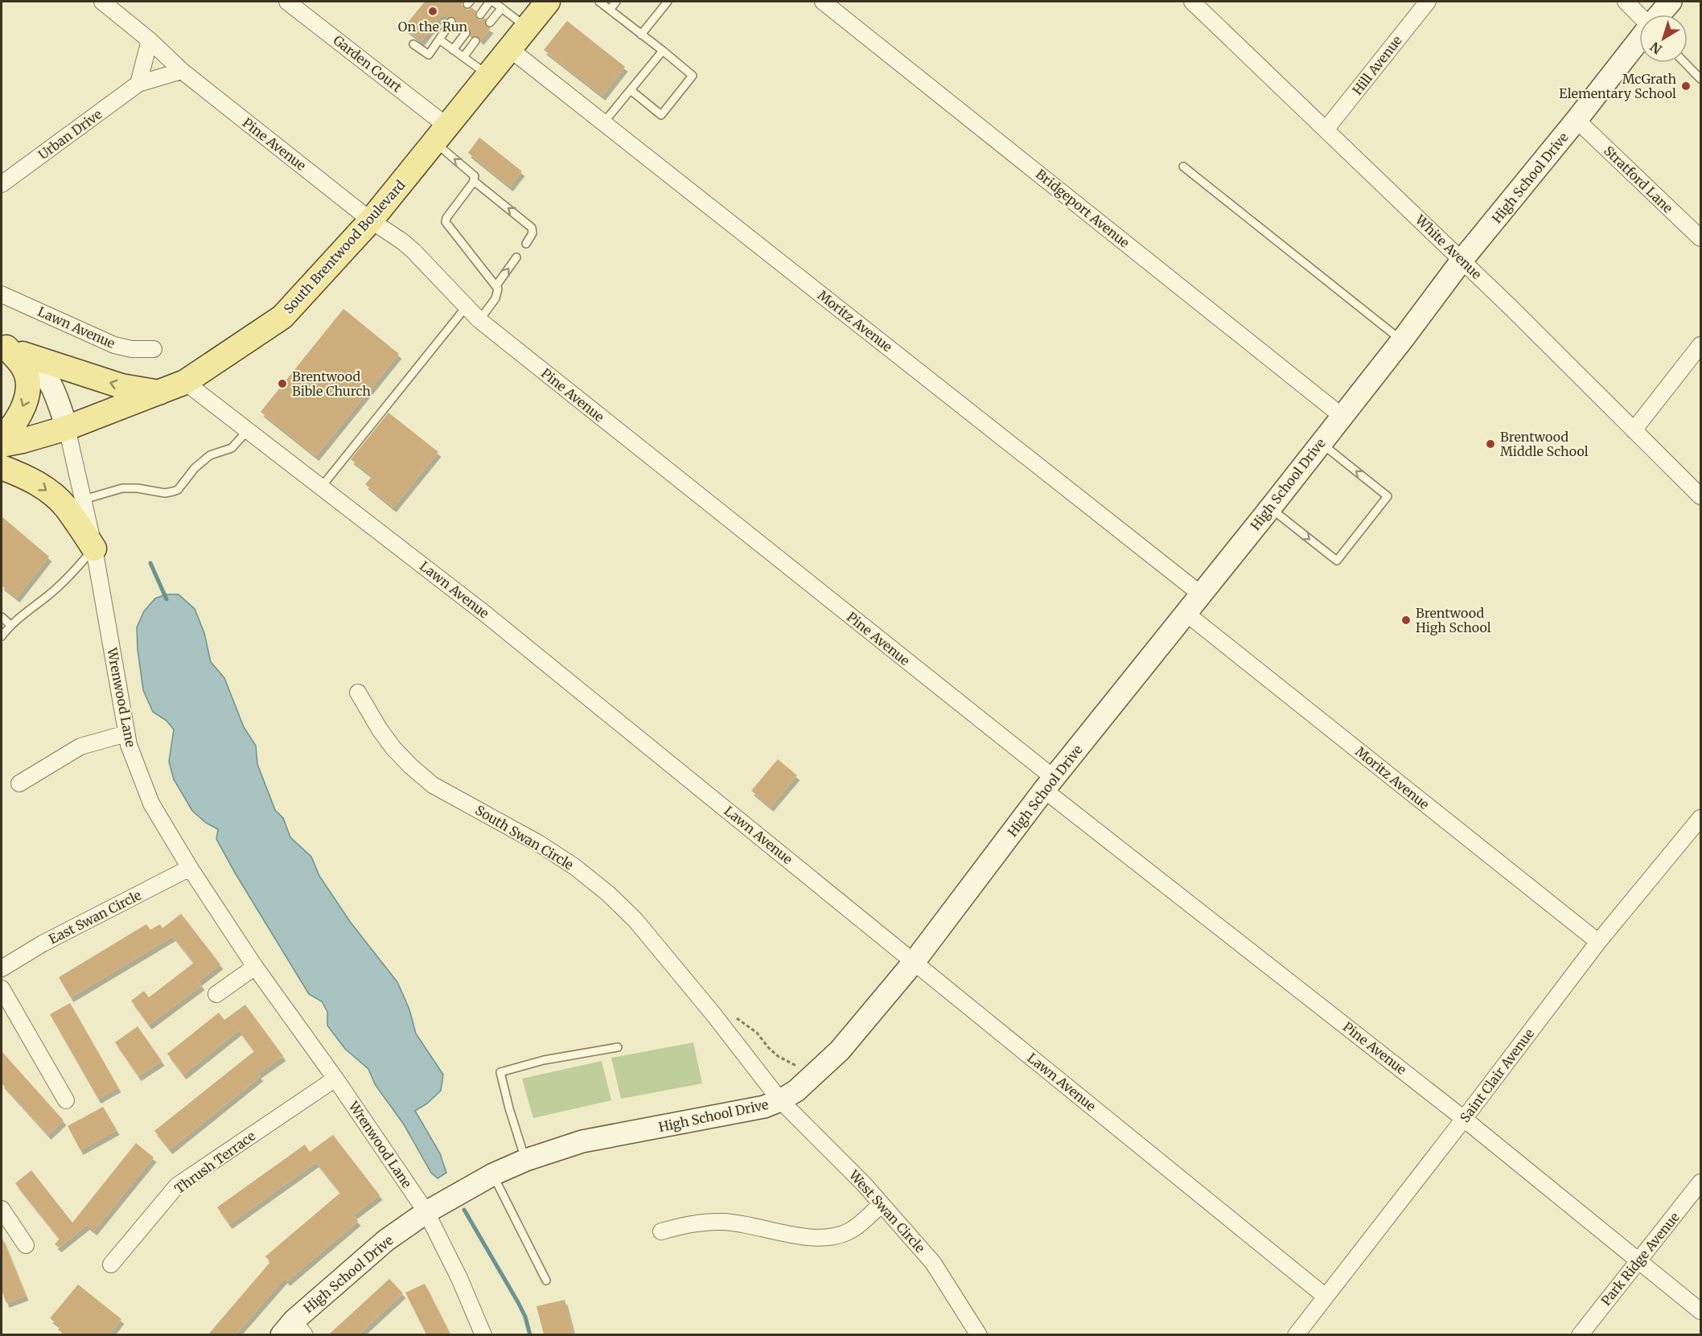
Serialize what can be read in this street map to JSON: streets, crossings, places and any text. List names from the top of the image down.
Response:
{
  "streets": {
    "main road": ["South Brentwood Boulevard"],
    "street": [
      "Garden Court",
      "Hill Avenue",
      "Urban Drive",
      "Pine Avenue",
      "High School Drive",
      "Stratford Lane",
      "Bridgeport Avenue",
      "White Avenue",
      "Moritz Avenue",
      "Lawn Avenue",
      "Wrenwood Lane",
      "South Swan Circle",
      "East Swan Circle",
      "Saint Clair Avenue",
      "Thrush Terrace",
      "West Swan Circle",
      "Park Ridge Avenue"
    ]
  },
  "crossings": [
    ["Garden Court", "South Brentwood Boulevard"],
    ["Hill Avenue", "White Avenue"],
    ["Urban Drive", "Pine Avenue"],
    ["Pine Avenue", "High School Drive"],
    ["Pine Avenue", "South Brentwood Boulevard"],
    ["Pine Avenue", "Saint Clair Avenue"],
    ["Pine Avenue", "Park Ridge Avenue"],
    ["High School Drive", "Stratford Lane"],
    ["High School Drive", "Bridgeport Avenue"],
    ["High School Drive", "White Avenue"],
    ["High School Drive", "Moritz Avenue"],
    ["High School Drive", "Lawn Avenue"],
    ["High School Drive", "Wrenwood Lane"],
    ["High School Drive", "South Swan Circle"],
    ["High School Drive", "West Swan Circle"],
    ["South Brentwood Boulevard", "Moritz Avenue"],
    ["South Brentwood Boulevard", "Lawn Avenue"],
    ["South Brentwood Boulevard", "Wrenwood Lane"],
    ["Moritz Avenue", "Saint Clair Avenue"],
    ["Lawn Avenue", "Saint Clair Avenue"],
    ["Wrenwood Lane", "East Swan Circle"],
    ["Wrenwood Lane", "Thrush Terrace"],
    ["South Swan Circle", "West Swan Circle"]
  ],
  "places": [
    "On the Run",
    "McGrath Elementary School",
    "Brentwood Bible Church",
    "Brentwood Middle School",
    "Brentwood High School"
  ],
  "north": "bottom left"
}
